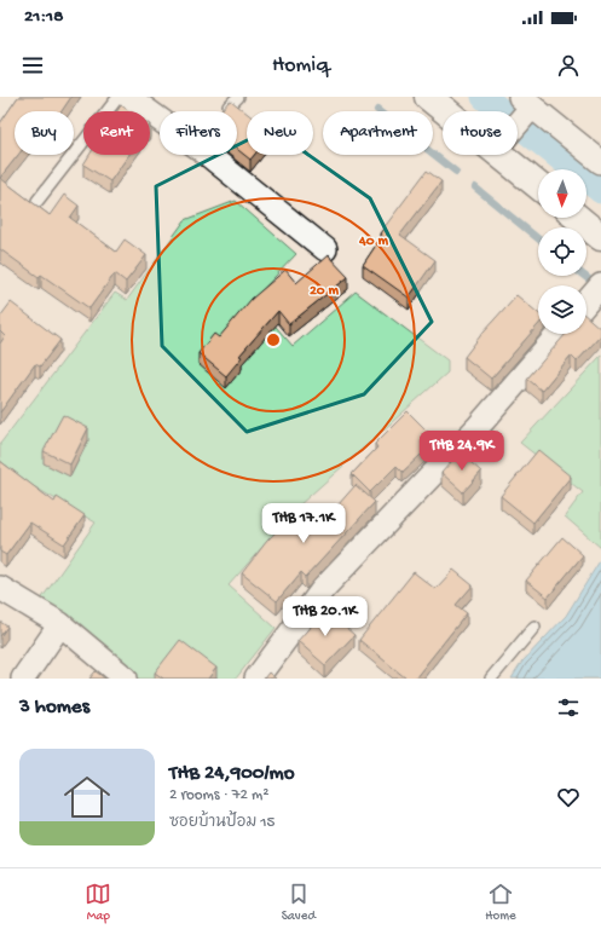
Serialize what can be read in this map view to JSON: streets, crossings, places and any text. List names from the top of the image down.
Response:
{
  "north": "bottom",
  "page": {
    "status": "21:18",
    "header": "Homiq",
    "chip": [
      "Buy",
      "Rent",
      "Filters",
      "New",
      "Apartment",
      "House"
    ],
    "price": ["THB 24.9K", "THB 17.1K", "THB 20.1K"],
    "heading": "3 homes",
    "list": [
      {
        "name": "THB 24,900/mo",
        "note": "2 rooms · 72 m² · ซอยบ้านป้อม 15"
      }
    ],
    "tabs": ["Map", "Saved", "Home"]
  },
  "rings": ["40 m", "20 m"]
}
